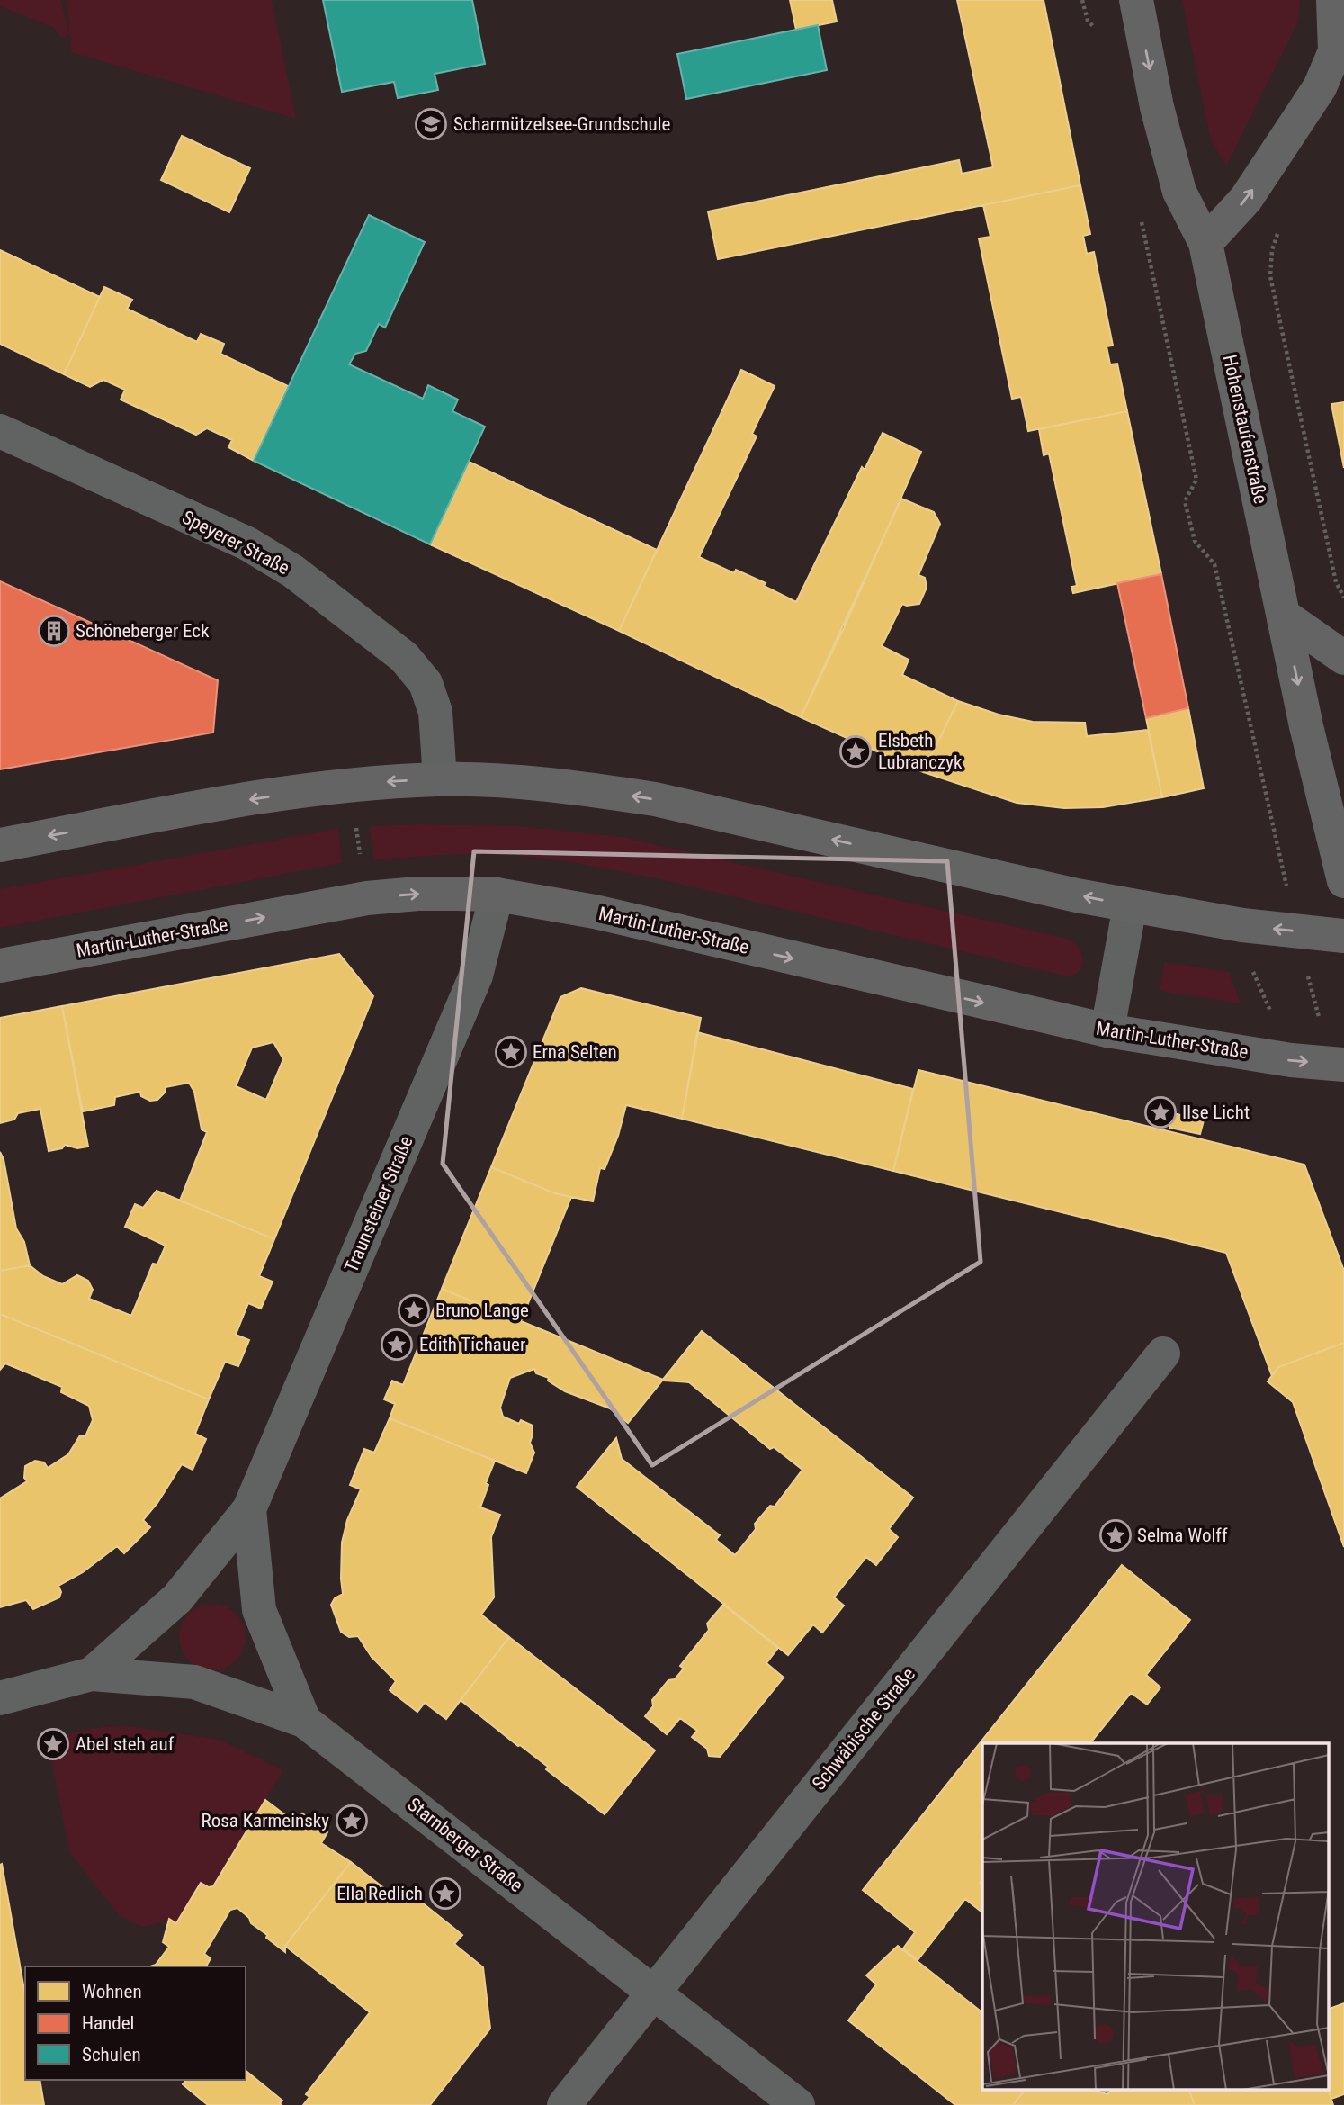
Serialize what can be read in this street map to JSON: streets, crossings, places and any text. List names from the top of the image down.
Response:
{
  "streets": {
    "main road": ["Hohenstaufenstraße", "Martin-Luther-Straße"],
    "street": [
      "Speyerer Straße",
      "Traunsteiner Straße",
      "Schwäbische Straße",
      "Starnberger Straße"
    ]
  },
  "crossings": [
    ["Martin-Luther-Straße", "Traunsteiner Straße"],
    ["Traunsteiner Straße", "Starnberger Straße"],
    ["Schwäbische Straße", "Starnberger Straße"]
  ],
  "one_way": ["Hohenstaufenstraße"],
  "places": {
    "school or university": ["Scharmützelsee-Grundschule"],
    "building": ["Schöneberger Eck"],
    "place": [
      "Elsbeth Lubranczyk",
      "Erna Selten",
      "Ilse Licht",
      "Bruno Lange",
      "Edith Tichauer",
      "Selma Wolff",
      "Abel steh auf",
      "Rosa Karmeinsky",
      "Ella Redlich"
    ]
  },
  "legend": ["Wohnen", "Handel", "Schulen"]
}
